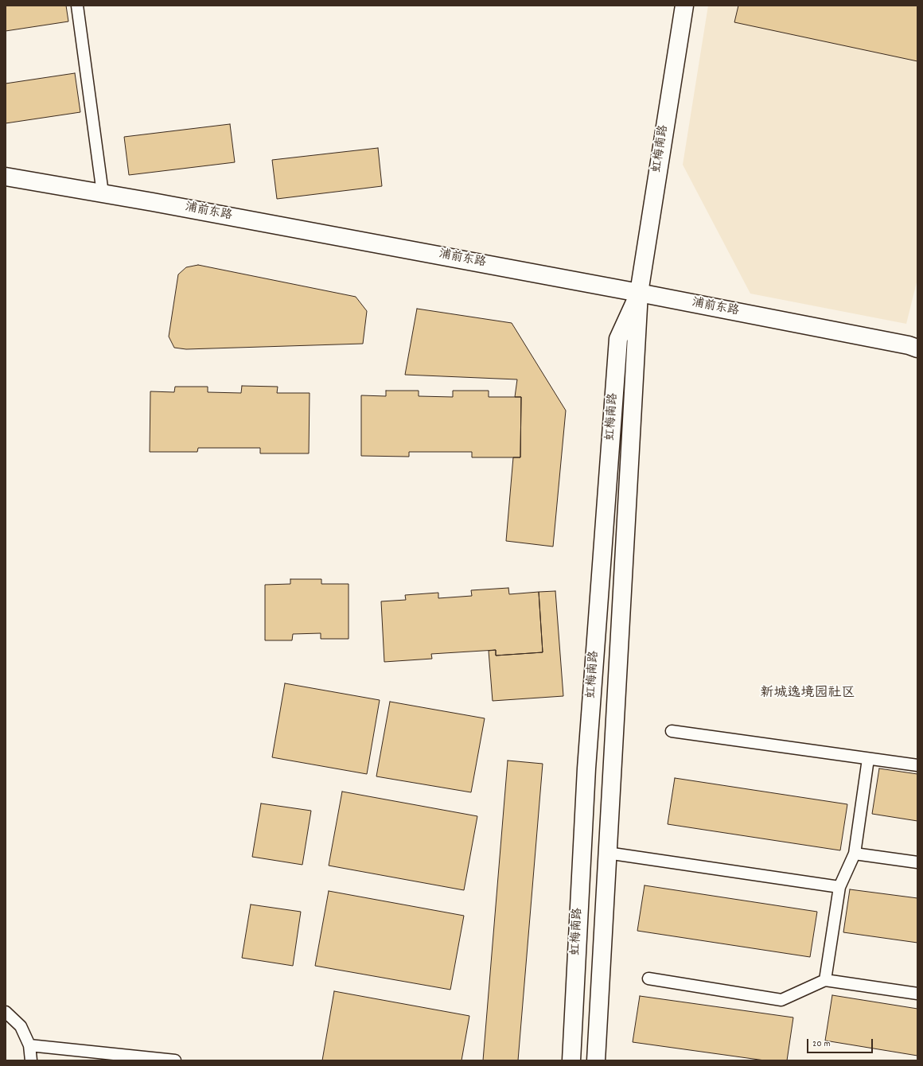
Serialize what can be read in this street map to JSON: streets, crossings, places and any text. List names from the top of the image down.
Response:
{
  "streets": {
    "street": ["虹梅南路", "浦前东路"]
  },
  "crossings": [
    ["虹梅南路", "浦前东路"]
  ],
  "districts": ["新城逸境园社区"],
  "scale_bar": "20 m"
}
